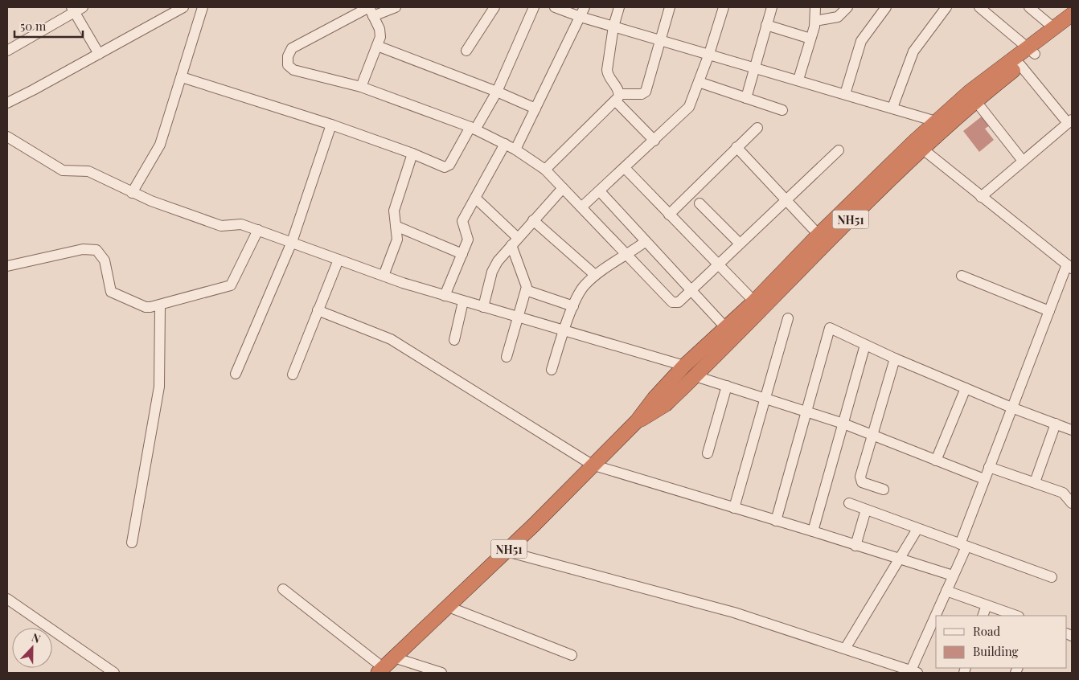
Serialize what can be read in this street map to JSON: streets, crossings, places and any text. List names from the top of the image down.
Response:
{
  "streets": {
    "highway": ["NH51"]
  },
  "legend": ["Road", "Building"],
  "scale_bar": "50 m",
  "north": "top"
}
